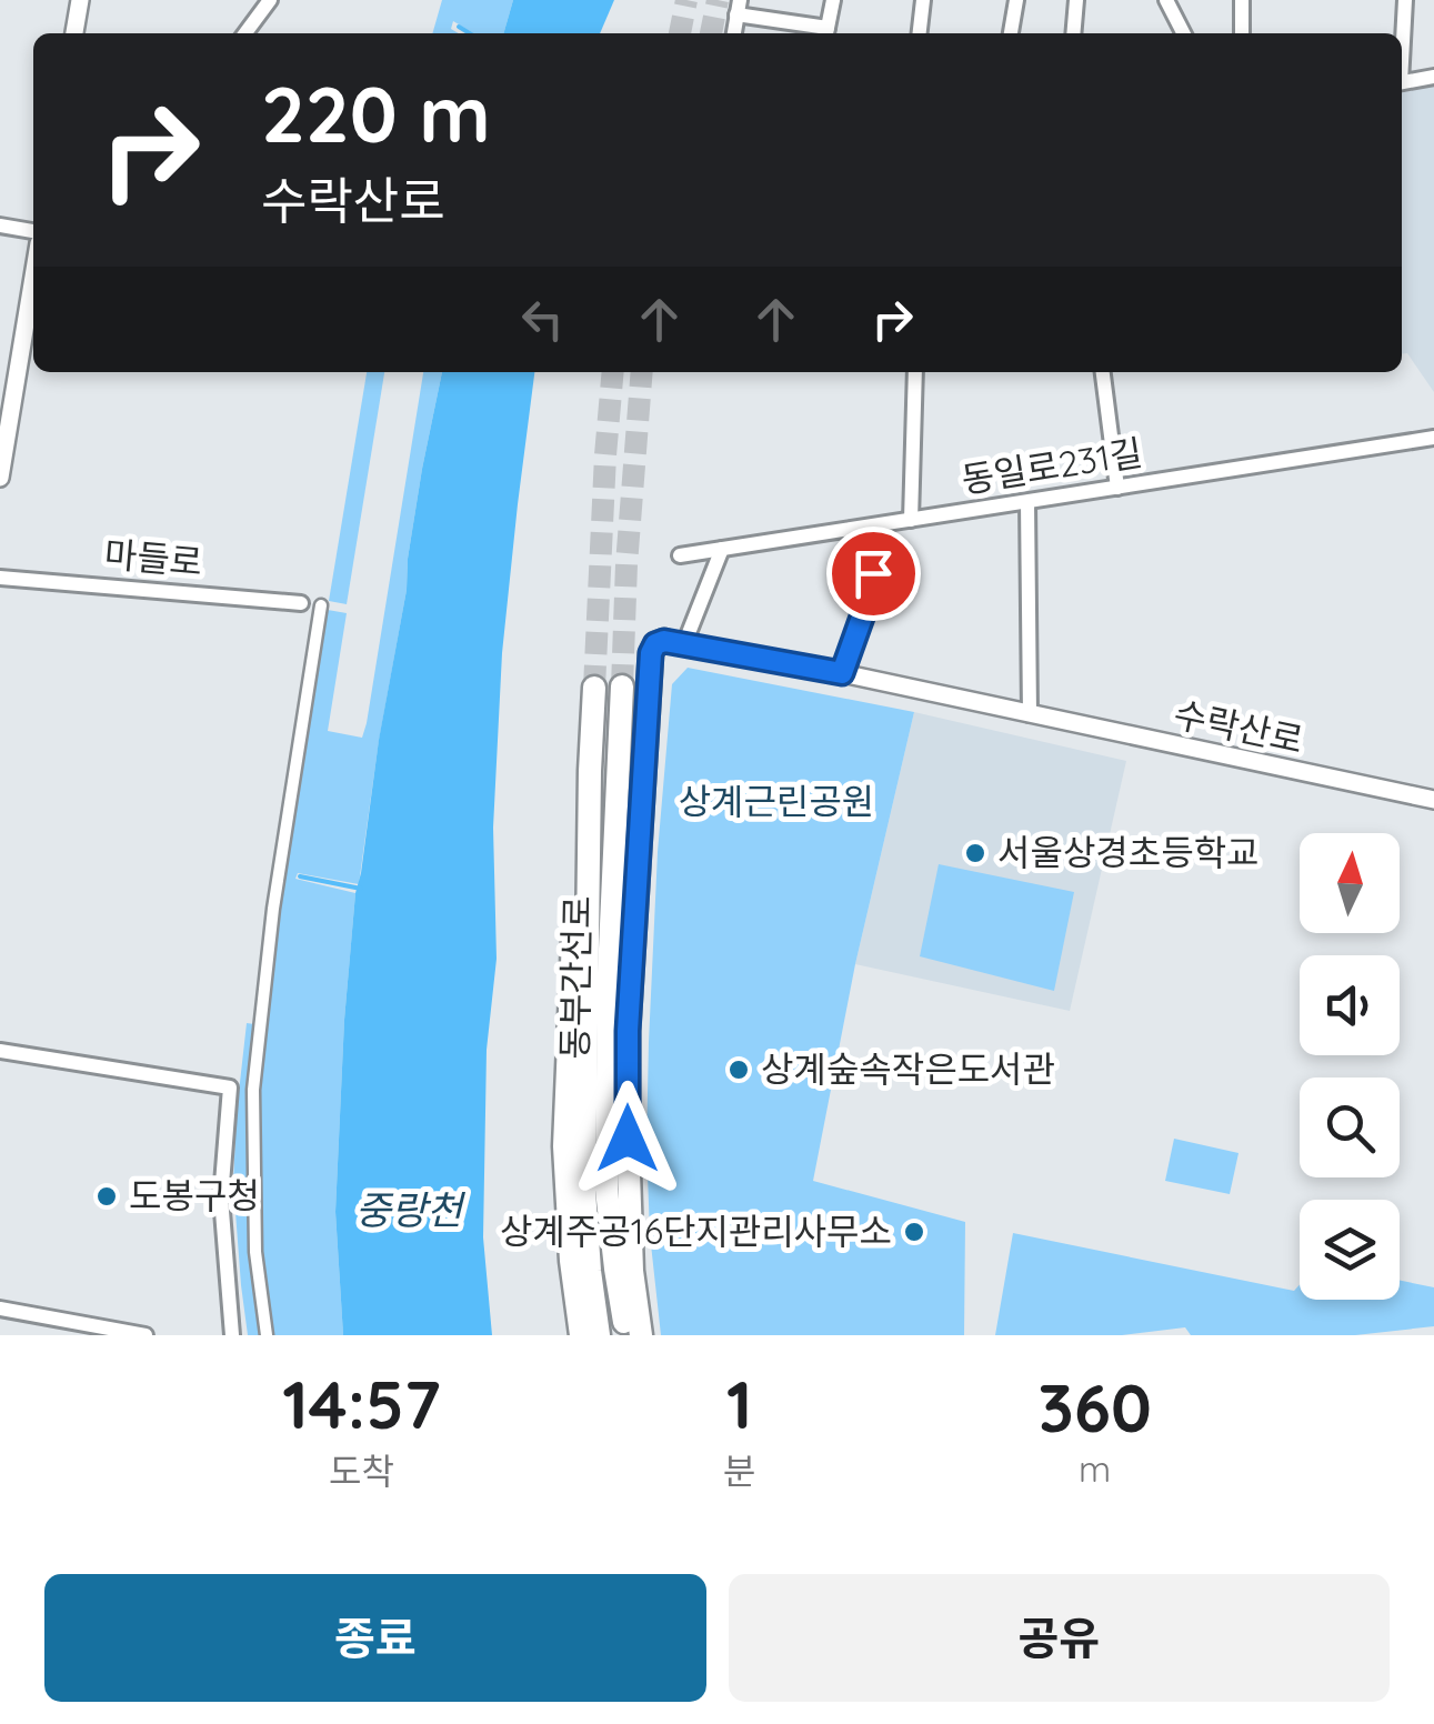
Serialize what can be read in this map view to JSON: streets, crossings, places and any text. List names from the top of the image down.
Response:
{
  "streets": {
    "highway": ["동부간선로"],
    "street": ["동일로231길", "마들로", "수락산로"]
  },
  "water": ["중랑천"],
  "parks": ["상계근린공원"],
  "places": [
    "서울상경초등학교",
    "상계숲속작은도서관",
    "도봉구청",
    "상계주공16단지관리사무소"
  ],
  "north": "top",
  "page": {
    "turn": ["220 m", "수락산로"],
    "eta": [
      "14:57",
      "도착",
      "1",
      "분",
      "360",
      "m"
    ],
    "buttons": ["종료", "공유"]
  }
}
